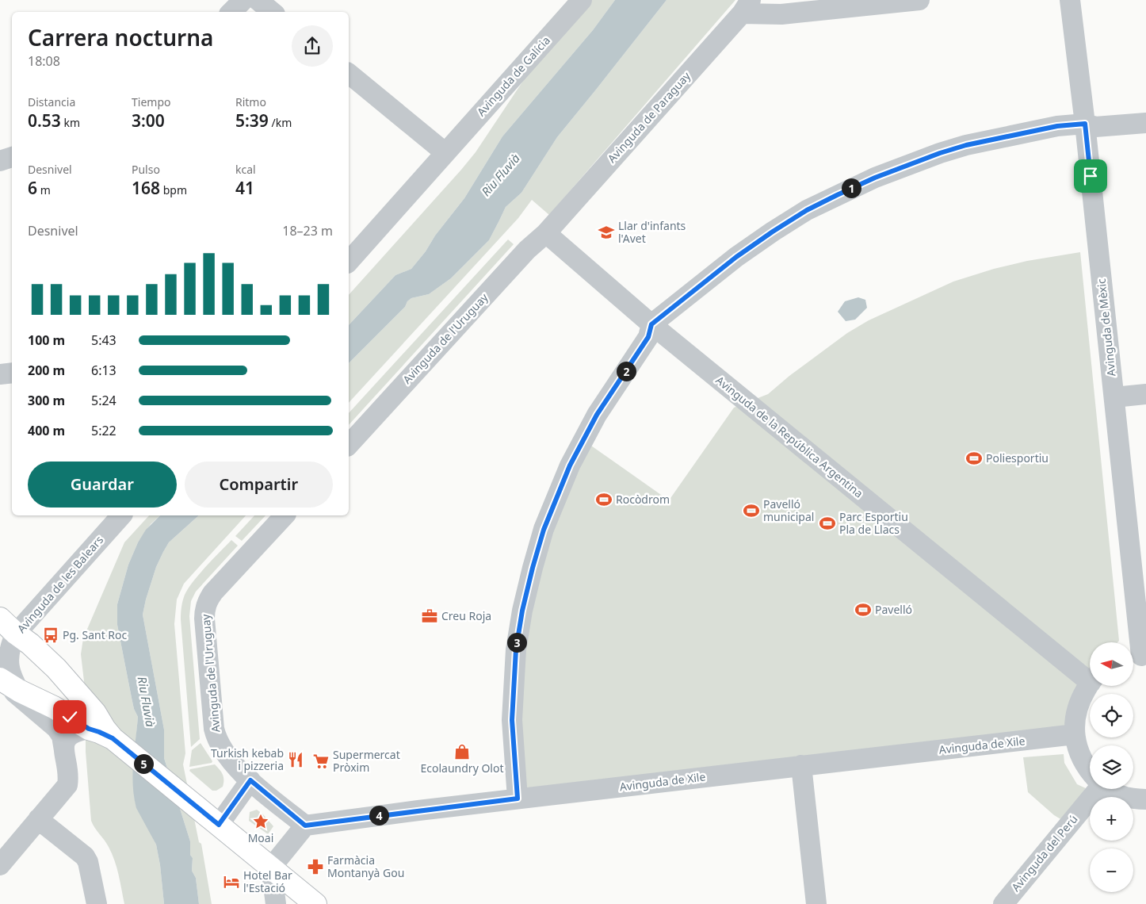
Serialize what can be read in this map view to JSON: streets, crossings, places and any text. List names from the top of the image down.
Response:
{
  "streets": {
    "street": [
      "Avinguda de Galícia",
      "Avinguda de Paraguay",
      "Avinguda de Mèxic",
      "Avinguda de l'Uruguay",
      "Avinguda de la República Argentina",
      "Avinguda de les Balears",
      "Avinguda de Xile",
      "Avinguda del Perú"
    ]
  },
  "crossings": [
    ["Avinguda de Paraguay", "Avinguda de l'Uruguay"],
    ["Avinguda de Paraguay", "Avinguda de la República Argentina"],
    ["Avinguda de l'Uruguay", "Avinguda de la República Argentina"],
    ["Avinguda de l'Uruguay", "Avinguda de Xile"]
  ],
  "water": ["Riu Fluvià"],
  "places": {
    "school or university": ["Llar d'infants l'Avet"],
    "sports": [
      "Poliesportiu",
      "Rocòdrom",
      "Pavelló municipal",
      "Parc Esportiu Pla de Llacs",
      "Pavelló"
    ],
    "office": ["Creu Roja"],
    "bus stop": ["Pg. Sant Roc"],
    "shop": ["Ecolaundry Olot"],
    "restaurant": ["Turkish kebab i pizzeria"],
    "supermarket": ["Supermercat Pròxim"],
    "place": ["Moai"],
    "pharmacy": ["Farmàcia Montanyà Gou"],
    "hotel": ["Hotel Bar l'Estació"]
  },
  "north": "left",
  "page": {
    "heading": ["Carrera nocturna", "18:08"],
    "stats": [
      ["Distancia", "0.53 km"],
      ["Tiempo", "3:00"],
      ["Ritmo", "5:39 /km"],
      ["Desnivel", "6 m"],
      ["Pulso", "168 bpm"],
      ["kcal", "41"]
    ],
    "pins": [
      "1",
      "2",
      "3",
      "5",
      "4"
    ],
    "chart": ["Desnivel", "18–23 m"],
    "list": [
      {
        "name": "100 m",
        "note": "5:43"
      },
      {
        "name": "200 m",
        "note": "6:13"
      },
      {
        "name": "300 m",
        "note": "5:24"
      },
      {
        "name": "400 m",
        "note": "5:22"
      }
    ],
    "buttons": ["Guardar", "Compartir"],
    "map_buttons": ["+", "−"]
  }
}
